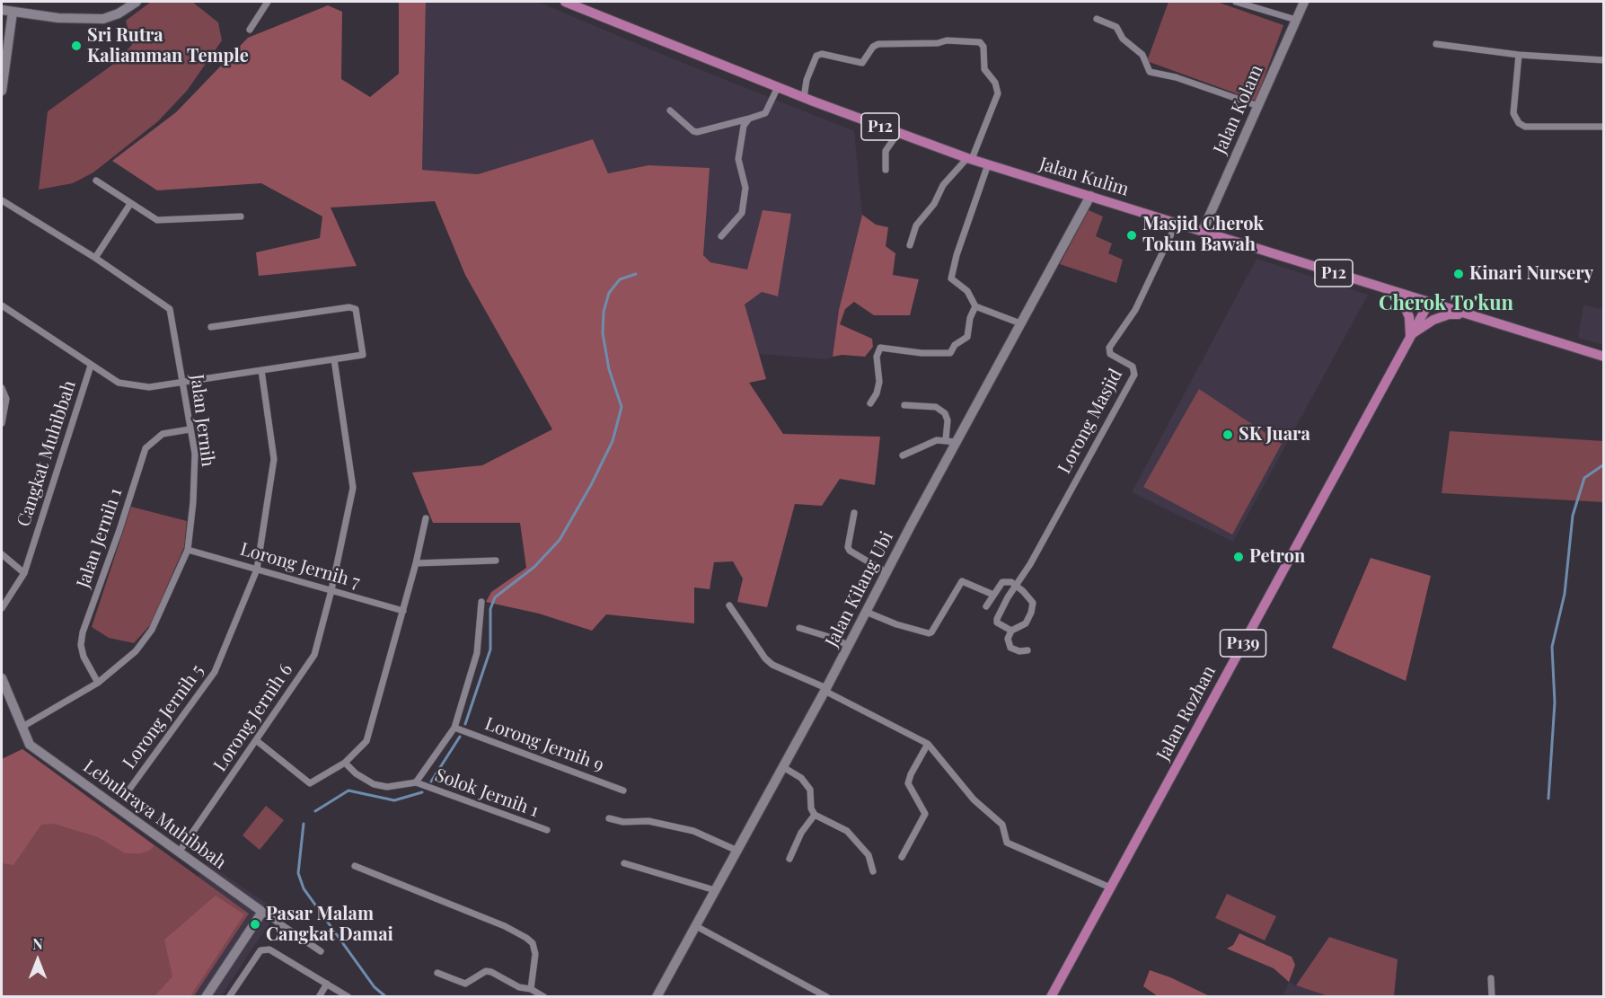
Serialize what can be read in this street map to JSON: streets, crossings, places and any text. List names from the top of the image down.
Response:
{
  "streets": {
    "main road": [
      "P12",
      "Jalan Kulim",
      "P139",
      "Jalan Rozhan"
    ],
    "street": [
      "Jalan Kolam",
      "Jalan Jernih",
      "Lorong Masjid",
      "Cangkat Muhibbah",
      "Jalan Jernih 1",
      "Lorong Jernih 7",
      "Jalan Kilang Ubi",
      "Lorong Jernih 5",
      "Lorong Jernih 6",
      "Lorong Jernih 9",
      "Solok Jernih 1",
      "Lebuhraya Muhibbah"
    ]
  },
  "crossings": [
    ["Jalan Kolam", "Jalan Kulim"],
    ["Jalan Kulim", "Lorong Masjid"],
    ["Jalan Kulim", "Jalan Kilang Ubi"],
    ["Jalan Kulim", "Jalan Rozhan"],
    ["Jalan Jernih", "Jalan Jernih 1"],
    ["Jalan Jernih", "Lorong Jernih 7"],
    ["Jalan Jernih", "Lebuhraya Muhibbah"],
    ["Lorong Jernih 7", "Lorong Jernih 5"],
    ["Lorong Jernih 7", "Lorong Jernih 6"],
    ["Lorong Jernih 6", "Lebuhraya Muhibbah"]
  ],
  "districts": ["Cherok To'kun"],
  "places": [
    "Sri Rutra Kaliamman Temple",
    "Masjid Cherok Tokun Bawah",
    "Kinari Nursery",
    "SK Juara",
    "Petron",
    "Pasar Malam Cangkat Damai"
  ],
  "north": "top"
}
